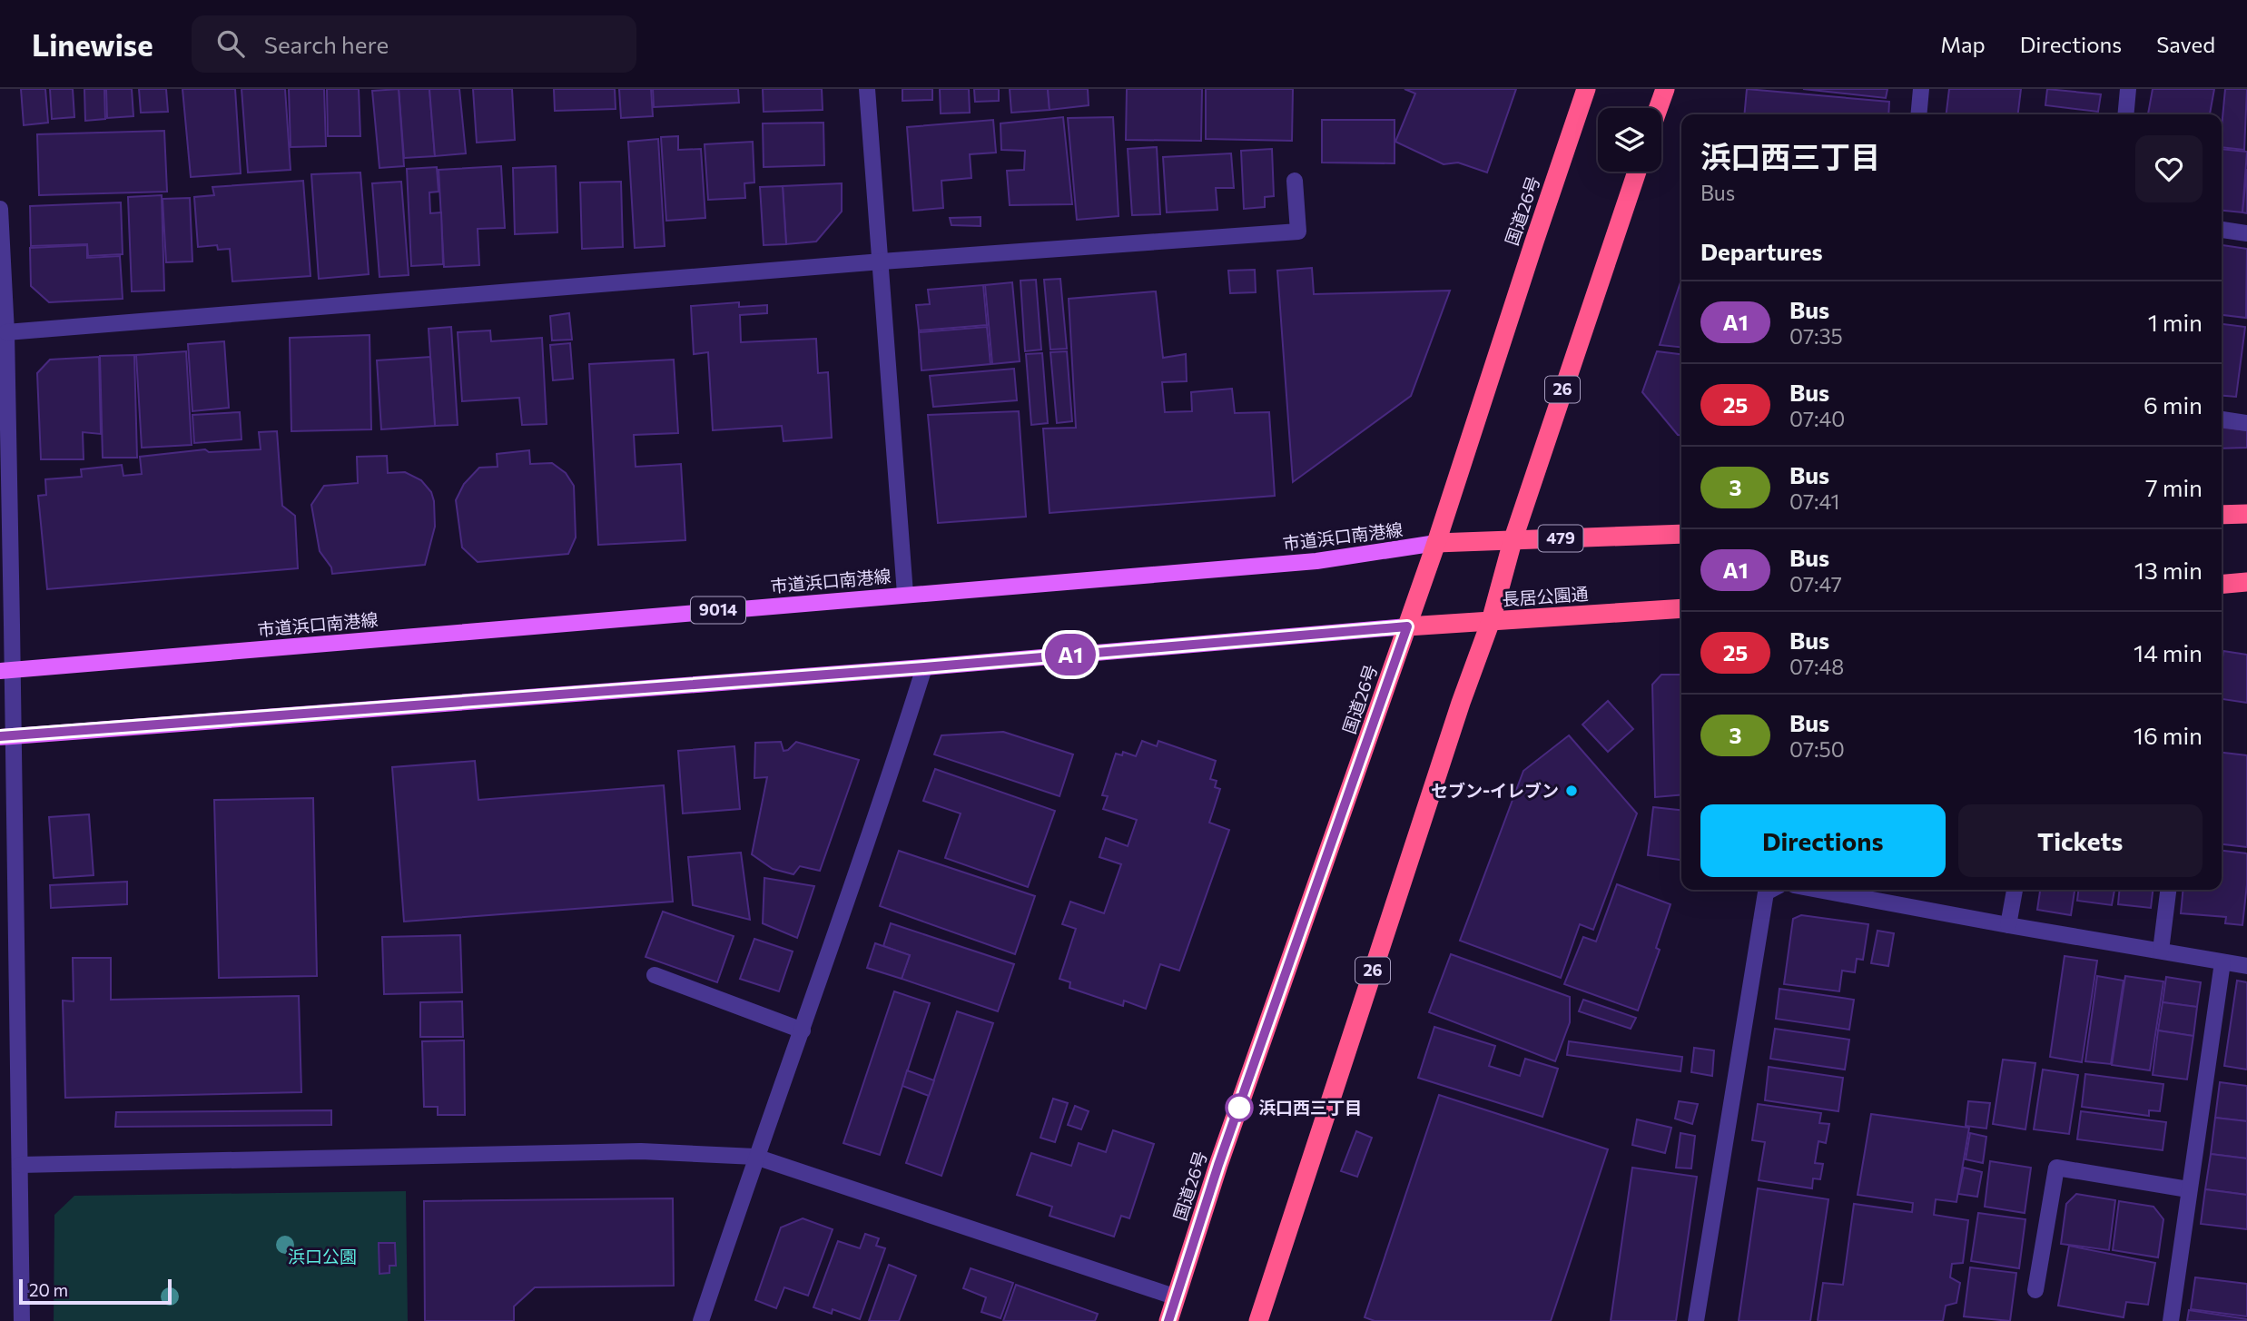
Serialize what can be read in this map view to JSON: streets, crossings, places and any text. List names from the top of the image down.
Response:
{
  "streets": {
    "highway": [
      "国道26号",
      "26",
      "479",
      "長居公園通"
    ],
    "main road": ["市道浜口南港線", "9014"]
  },
  "crossings": [
    ["国道26号", "市道浜口南港線"],
    ["国道26号", "479"],
    ["国道26号", "長居公園通"],
    ["26", "479"],
    ["26", "長居公園通"],
    ["市道浜口南港線", "479"]
  ],
  "parks": ["浜口公園"],
  "places": ["セブン-イレブン", "浜口西三丁目"],
  "lines": ["bus line A1"],
  "scale_bar": "20 m",
  "page": {
    "header": "Linewise",
    "search": "Search here",
    "nav": ["Map", "Directions", "Saved"],
    "on_map": "A1",
    "heading": [
      ["浜口西三丁目", "Bus"],
      "Departures"
    ],
    "list": [
      {
        "mark": "A1",
        "name": "Bus",
        "note": "07:35",
        "value": "1 min"
      },
      {
        "mark": "25",
        "name": "Bus",
        "note": "07:40",
        "value": "6 min"
      },
      {
        "mark": "3",
        "name": "Bus",
        "note": "07:41",
        "value": "7 min"
      },
      {
        "mark": "A1",
        "name": "Bus",
        "note": "07:47",
        "value": "13 min"
      },
      {
        "mark": "25",
        "name": "Bus",
        "note": "07:48",
        "value": "14 min"
      },
      {
        "mark": "3",
        "name": "Bus",
        "note": "07:50",
        "value": "16 min"
      }
    ],
    "buttons": ["Directions", "Tickets"],
    "scale": "20 m"
  }
}
